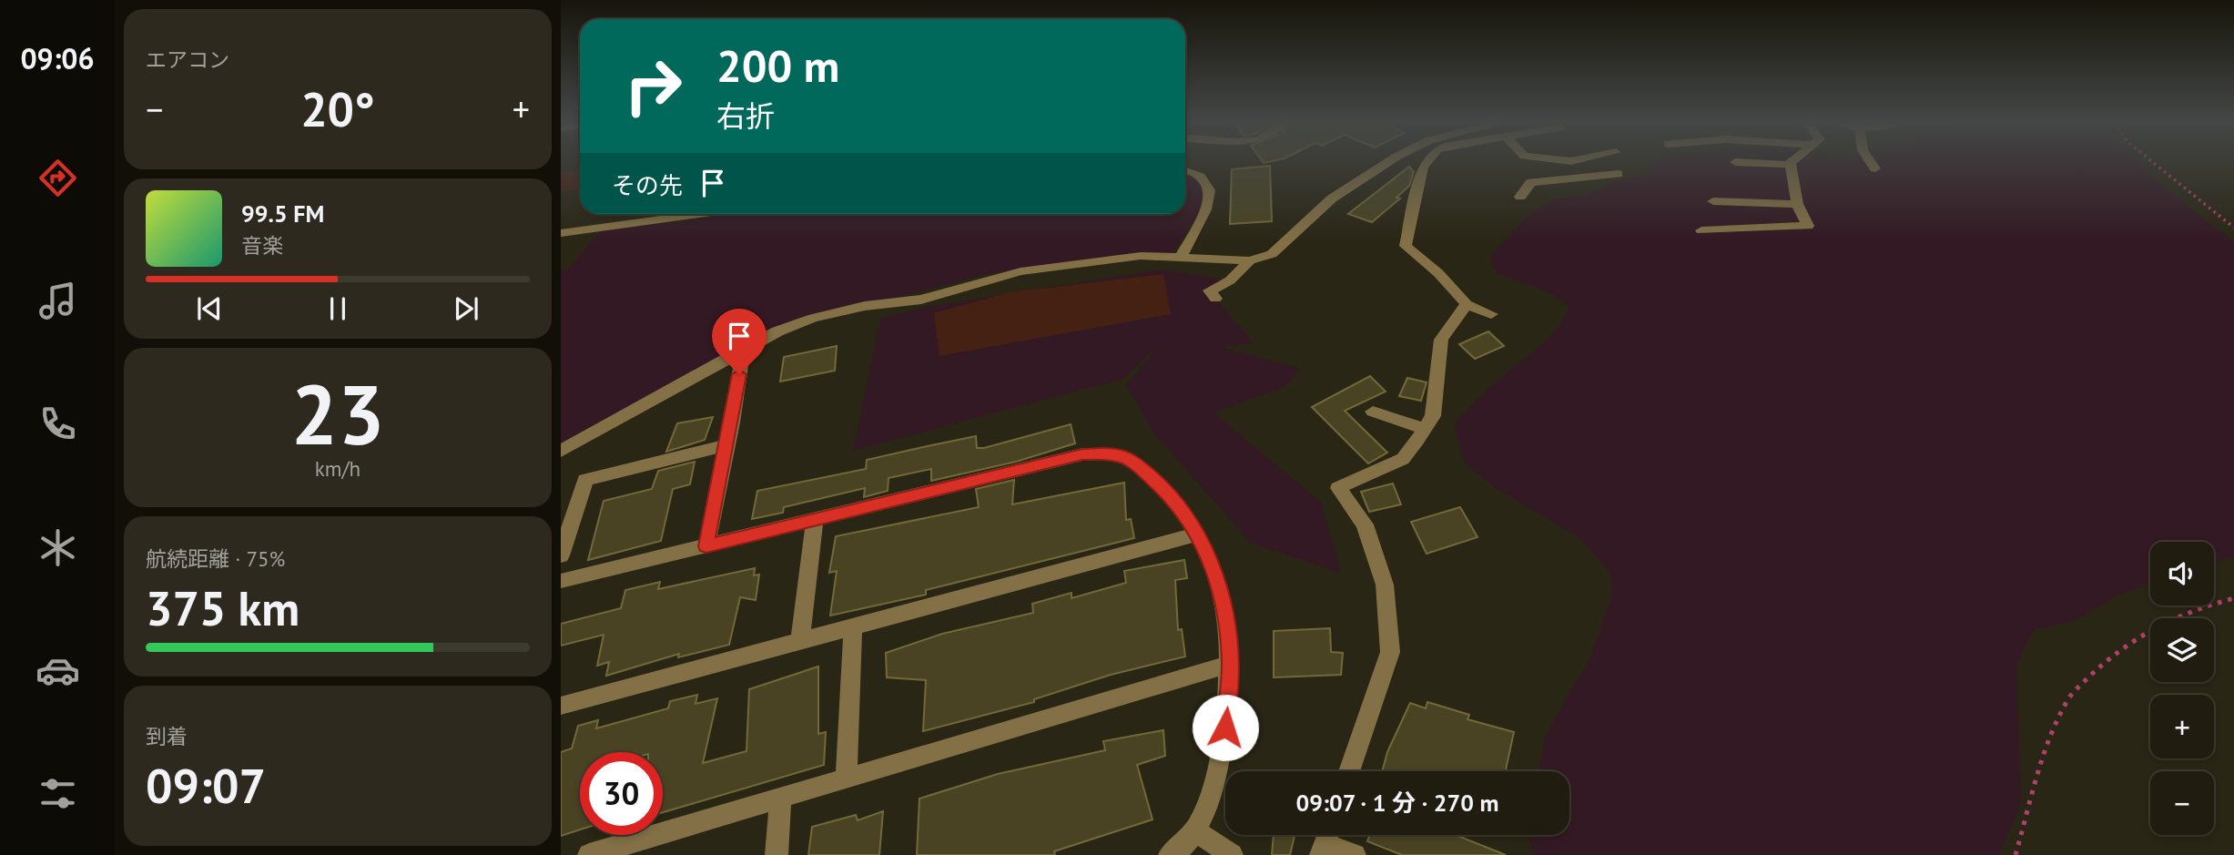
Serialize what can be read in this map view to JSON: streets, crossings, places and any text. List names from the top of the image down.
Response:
{
  "page": {
    "tabs": "09:06",
    "tile": [
      "エアコン",
      ["23", "km/h"],
      ["航続距離 · 75%", "375 km"],
      ["到着", "09:07"]
    ],
    "turn": ["200 m", "右折"],
    "heat": ["−", "20°", "+"],
    "then": "その先",
    "song": ["99.5 FM", "音楽"],
    "map_buttons": ["+", "−"],
    "limit": "30",
    "trip": "09:07 · 1 分 · 270 m"
  }
}
